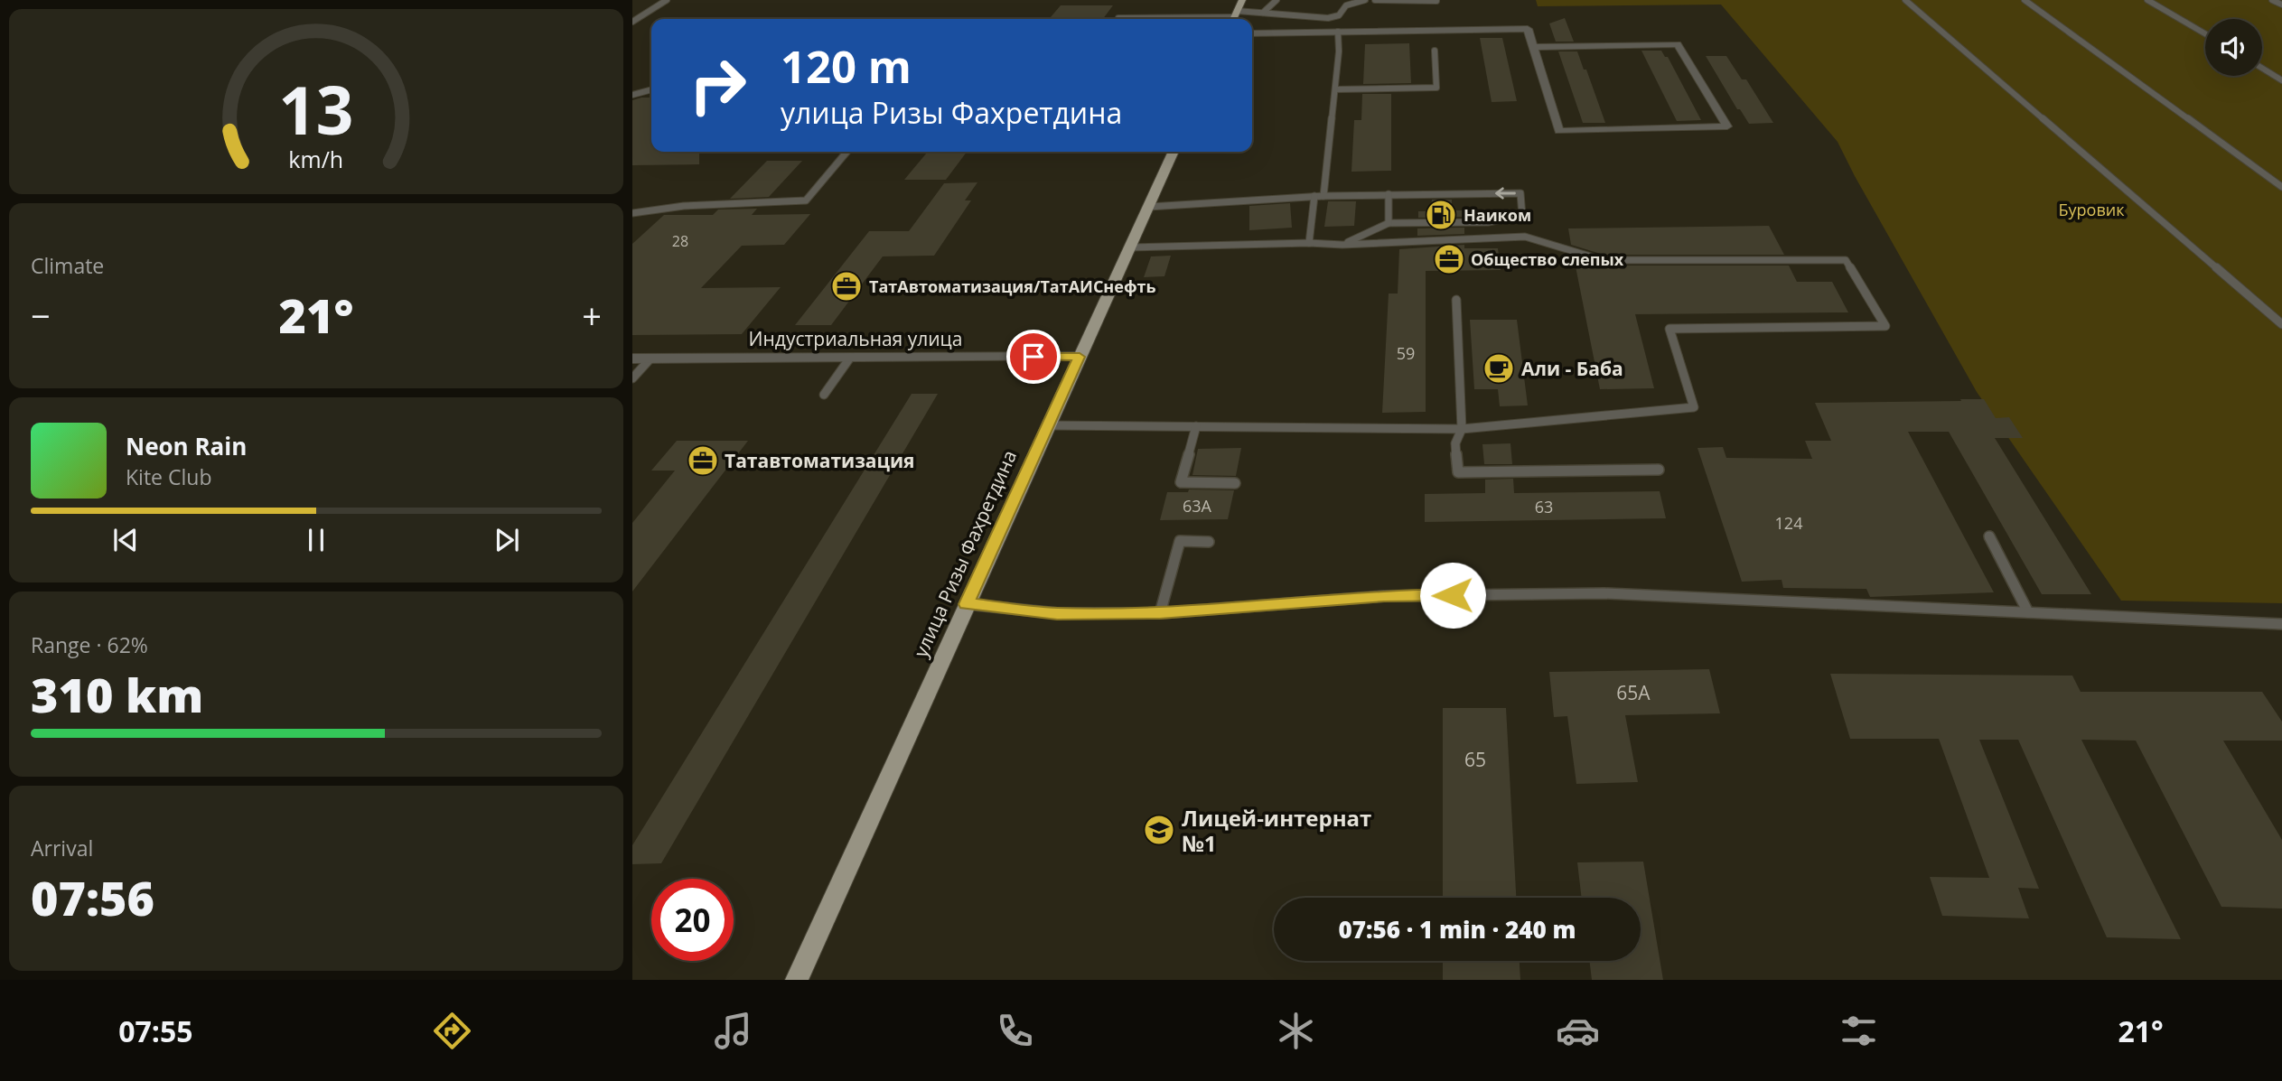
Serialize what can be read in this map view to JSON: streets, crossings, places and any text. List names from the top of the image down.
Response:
{
  "streets": {
    "main road": ["улица Ризы Фахретдина"],
    "street": ["Индустриальная улица"]
  },
  "crossings": [
    ["Индустриальная улица", "улица Ризы Фахретдина"]
  ],
  "parks": ["Буровик"],
  "places": {
    "fuel station": ["Наиком"],
    "office": ["Общество слепых", "ТатАвтоматизация/ТатАИСнефть", "Татавтоматизация"],
    "cafe": ["Али - Баба"],
    "school or university": ["Лицей-интернат №1"]
  },
  "house_numbers": [
    "28",
    "59",
    "63А",
    "63",
    "124",
    "65А",
    "65"
  ],
  "page": {
    "turn": ["120 m", "улица Ризы Фахретдина"],
    "tile": [
      "Climate",
      ["Range · 62%", "310 km"],
      ["Arrival", "07:56"]
    ],
    "heat": ["−", "21°", "+"],
    "song": ["Neon Rain", "Kite Club"],
    "limit": "20",
    "trip": "07:56 · 1 min · 240 m",
    "tabs": ["07:55", "21°"],
    "gauge": ["13", "km/h"]
  }
}
